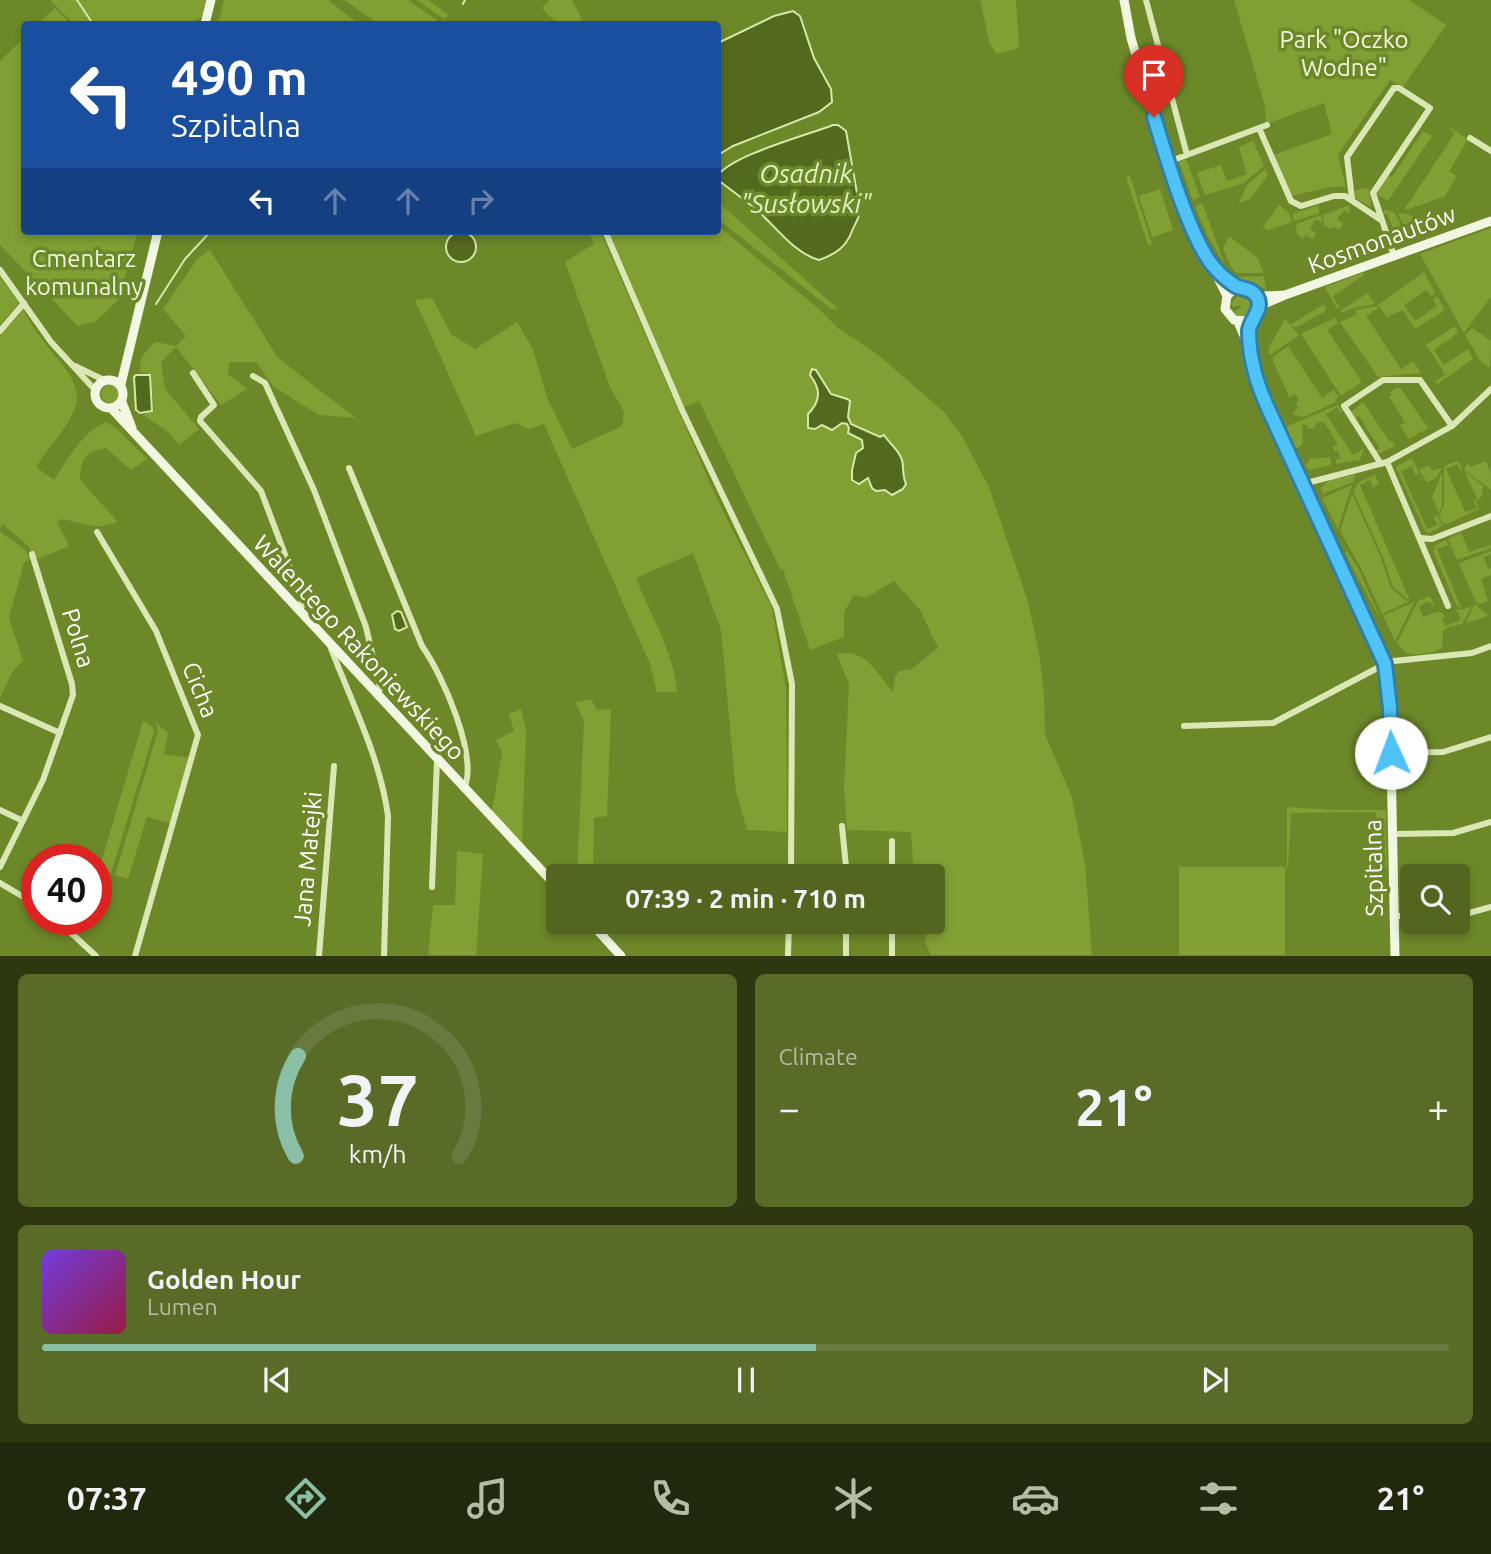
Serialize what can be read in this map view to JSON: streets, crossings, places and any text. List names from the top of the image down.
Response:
{
  "streets": {
    "street": [
      "Kosmonautów",
      "Polna",
      "Walentego Rakoniewskiego",
      "Cicha",
      "Jana Matejki",
      "Szpitalna"
    ]
  },
  "crossings": [
    ["Kosmonautów", "Szpitalna"]
  ],
  "water": ["Osadnik \"Susłowski\""],
  "parks": ["Park \"Oczko Wodne\"", "Cmentarz komunalny"],
  "page": {
    "turn": ["490 m", "Szpitalna"],
    "limit": "40",
    "trip": "07:39 · 2 min · 710 m",
    "tile": "Climate",
    "heat": ["−", "21°", "+"],
    "song": ["Golden Hour", "Lumen"],
    "tabs": ["07:37", "21°"],
    "gauge": ["37", "km/h"]
  }
}
